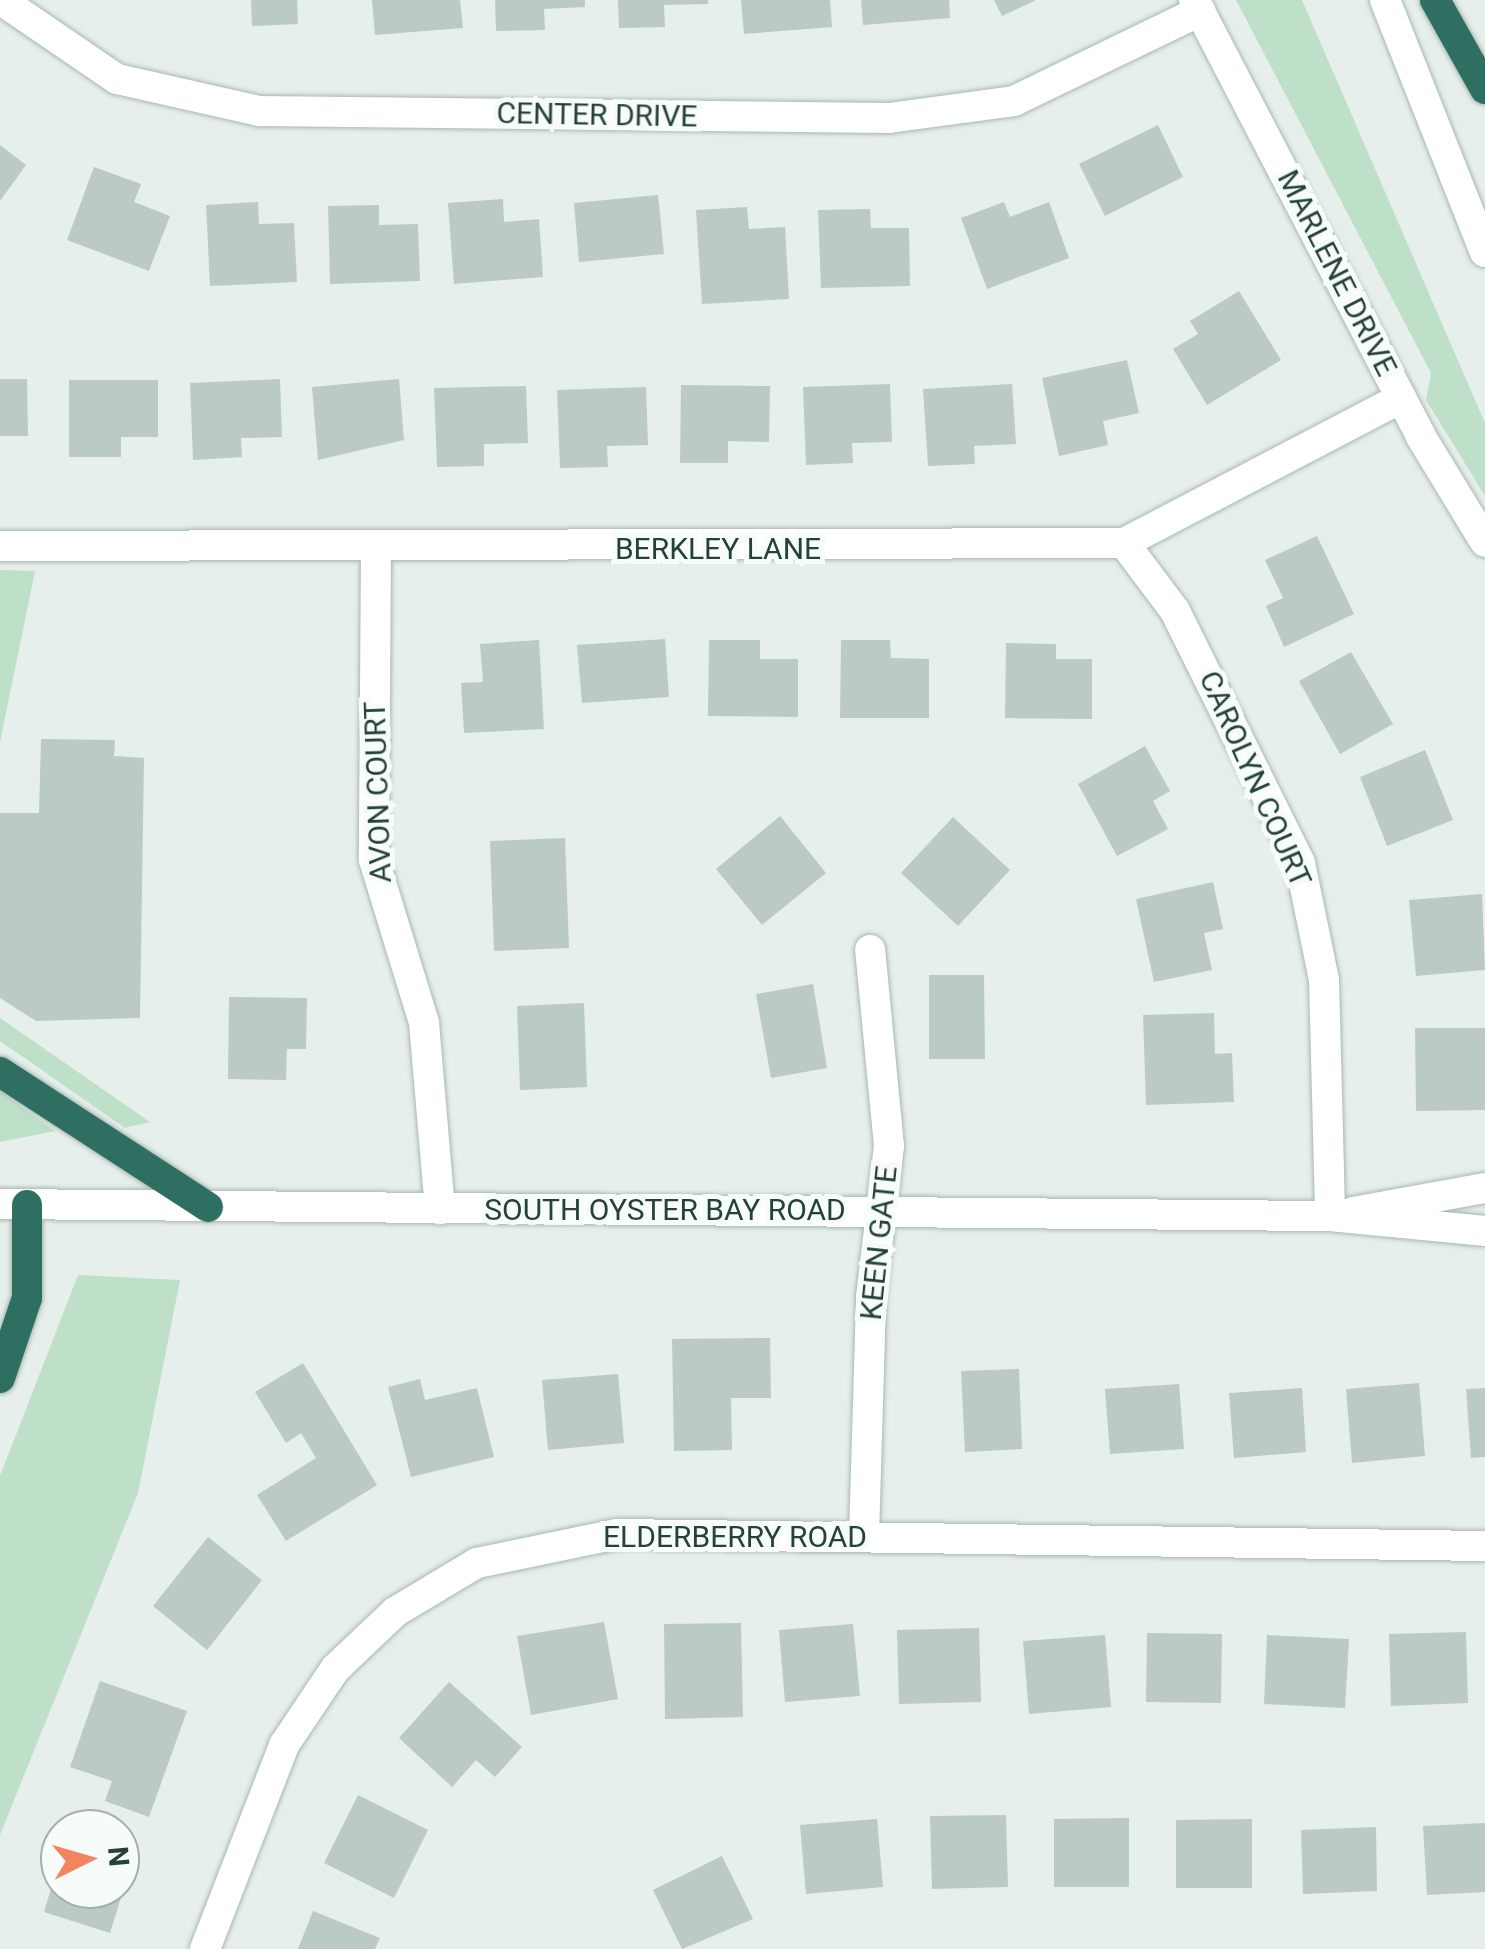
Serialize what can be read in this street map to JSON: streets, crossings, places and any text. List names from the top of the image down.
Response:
{
  "streets": {
    "street": [
      "CENTER DRIVE",
      "MARLENE DRIVE",
      "BERKLEY LANE",
      "CAROLYN COURT",
      "AVON COURT",
      "SOUTH OYSTER BAY ROAD",
      "KEEN GATE",
      "ELDERBERRY ROAD"
    ]
  },
  "crossings": [
    ["CENTER DRIVE", "MARLENE DRIVE"],
    ["MARLENE DRIVE", "BERKLEY LANE"],
    ["BERKLEY LANE", "CAROLYN COURT"],
    ["BERKLEY LANE", "AVON COURT"],
    ["CAROLYN COURT", "SOUTH OYSTER BAY ROAD"],
    ["AVON COURT", "SOUTH OYSTER BAY ROAD"],
    ["SOUTH OYSTER BAY ROAD", "KEEN GATE"],
    ["KEEN GATE", "ELDERBERRY ROAD"]
  ],
  "north": "right"
}
